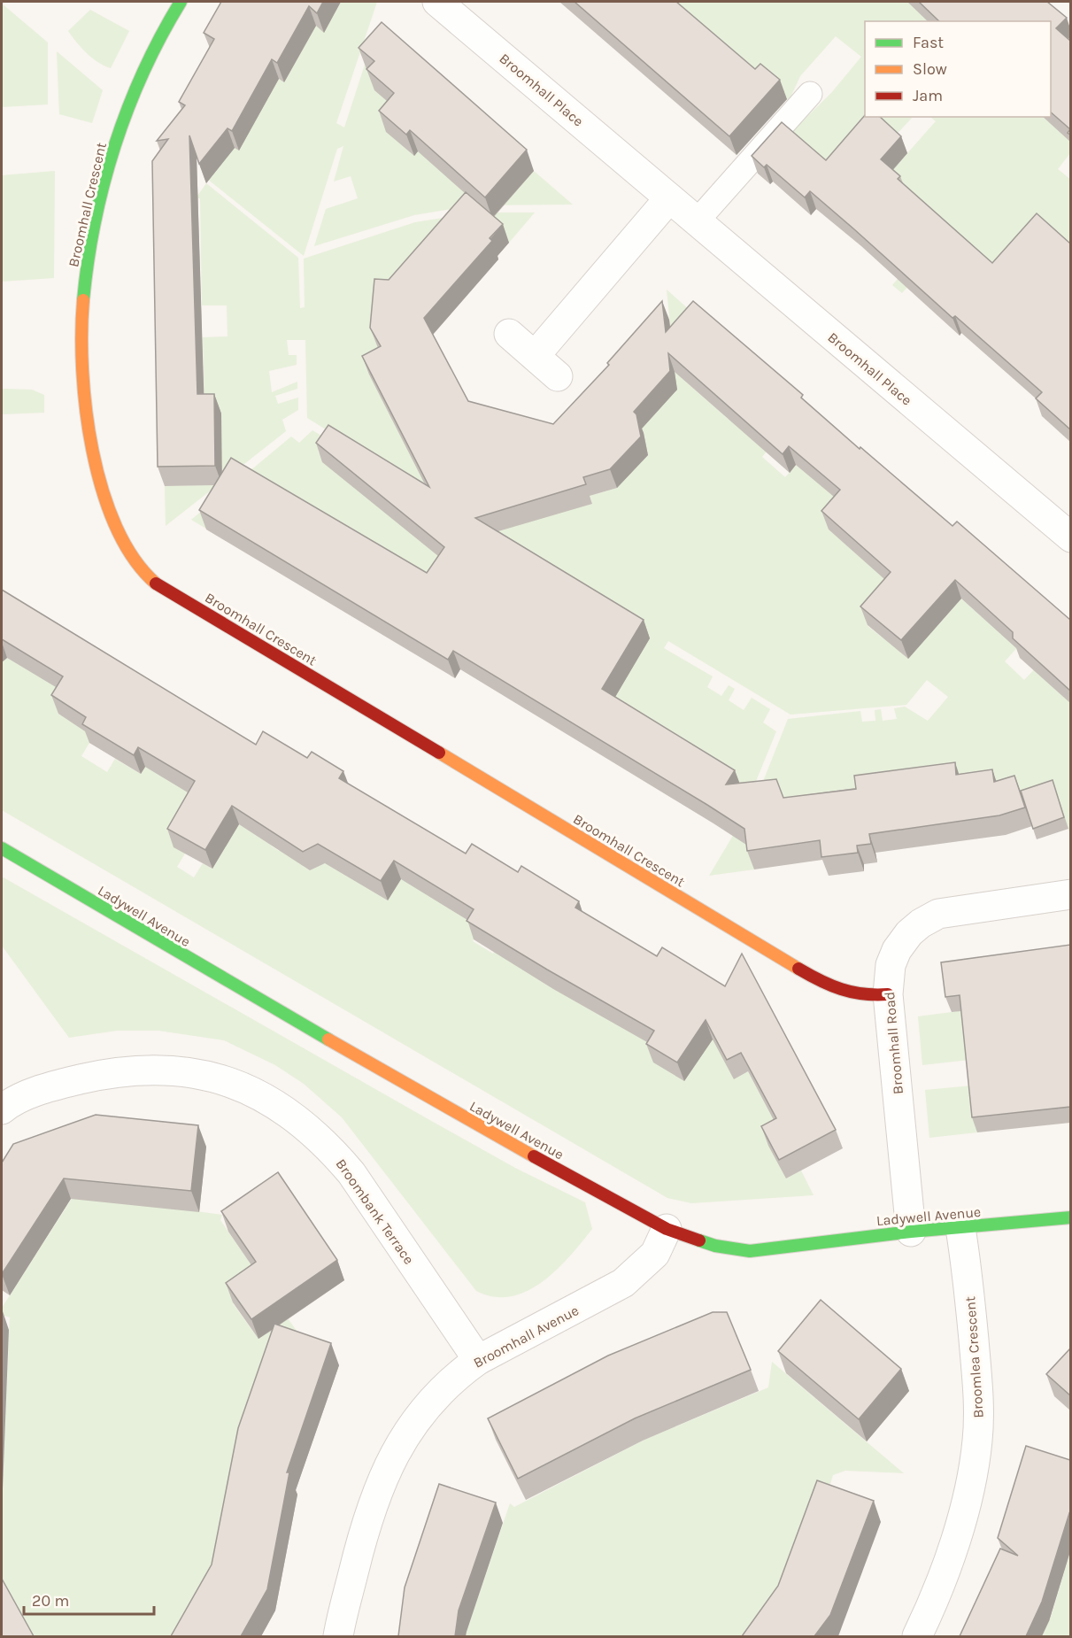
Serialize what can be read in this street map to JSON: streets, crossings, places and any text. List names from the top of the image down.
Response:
{
  "streets": {
    "street": [
      "Broomhall Place",
      "Broomhall Crescent",
      "Ladywell Avenue",
      "Broomhall Road",
      "Broombank Terrace",
      "Broomhall Avenue",
      "Broomlea Crescent"
    ]
  },
  "crossings": [
    ["Broomhall Crescent", "Broomhall Road"],
    ["Ladywell Avenue", "Broomhall Road"],
    ["Ladywell Avenue", "Broomhall Avenue"],
    ["Ladywell Avenue", "Broomlea Crescent"],
    ["Broombank Terrace", "Broomhall Avenue"]
  ],
  "legend": ["Fast", "Slow", "Jam"],
  "scale_bar": "20 m"
}
